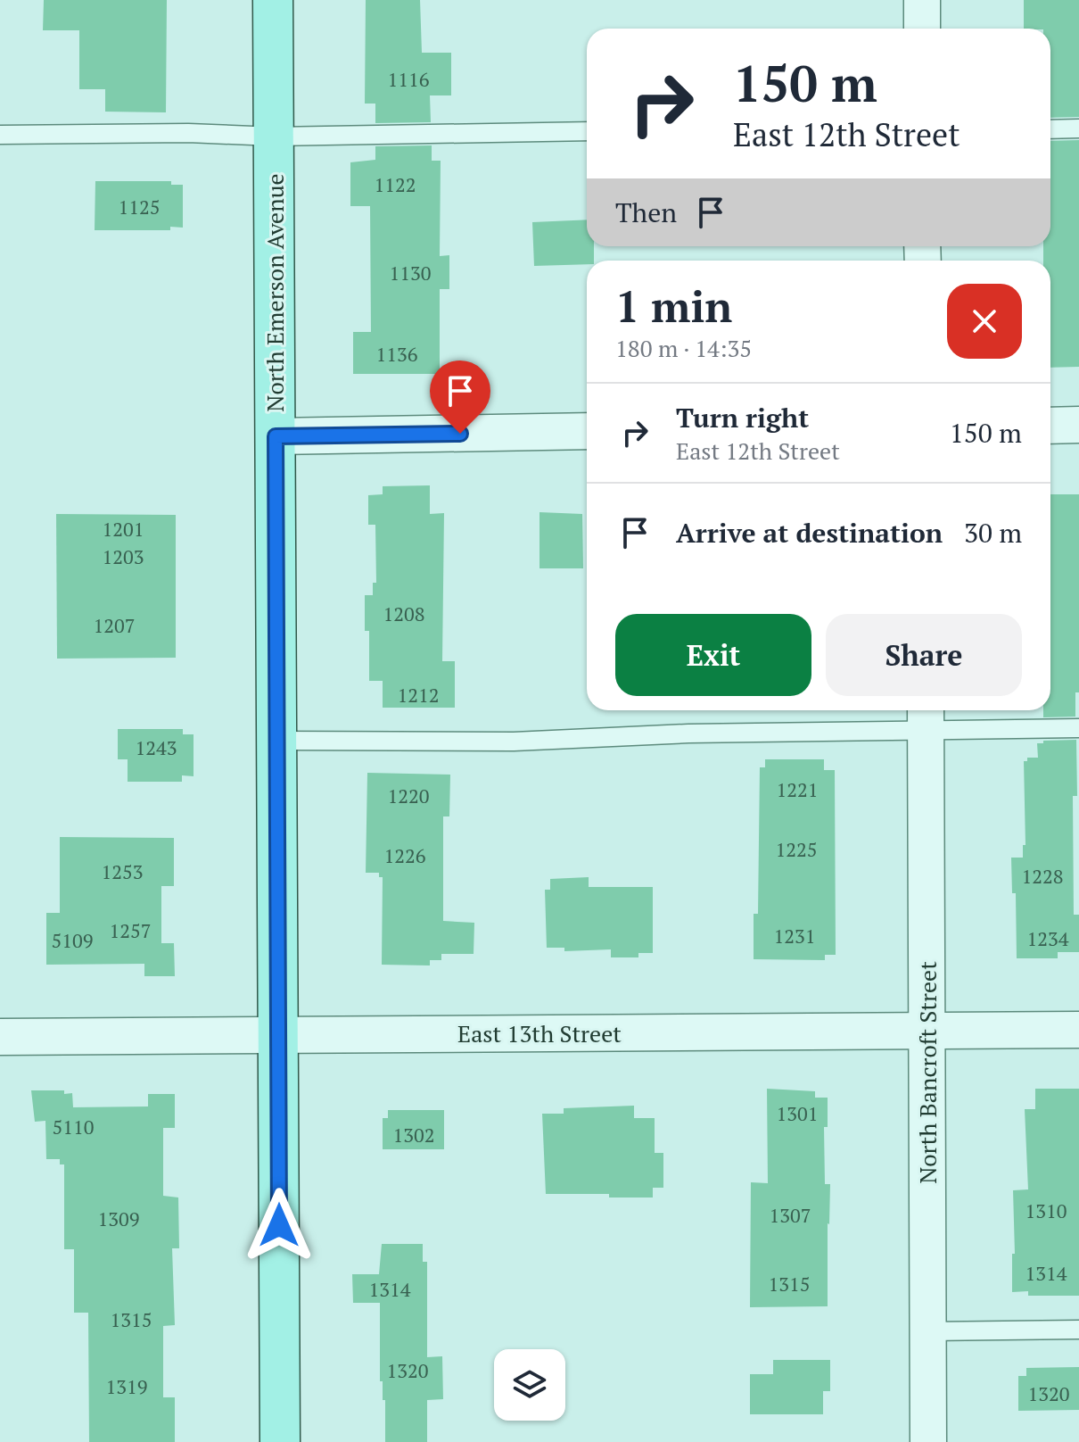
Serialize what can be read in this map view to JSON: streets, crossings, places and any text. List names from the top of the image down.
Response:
{
  "streets": {
    "main road": ["North Emerson Avenue"],
    "street": ["East 13th Street", "North Bancroft Street"]
  },
  "crossings": [
    ["North Emerson Avenue", "East 13th Street"],
    ["East 13th Street", "North Bancroft Street"]
  ],
  "house_numbers": [
    "1116",
    "1122",
    "1125",
    "1130",
    "1136",
    "1201",
    "1203",
    "1208",
    "1207",
    "1212",
    "1243",
    "1221",
    "1220",
    "1225",
    "1226",
    "1253",
    "1228",
    "1257",
    "1231",
    "1234",
    "5109",
    "1301",
    "5110",
    "1302",
    "1310",
    "1307",
    "1309",
    "1314",
    "1315",
    "1314",
    "1315",
    "1320",
    "1319",
    "1320"
  ],
  "page": {
    "turn": ["150 m", "East 12th Street"],
    "then": "Then",
    "heading": ["1 min", "180 m · 14:35"],
    "list": [
      {
        "name": "Turn right",
        "note": "East 12th Street",
        "value": "150 m"
      },
      {
        "name": "Arrive at destination",
        "value": "30 m"
      }
    ],
    "buttons": ["Exit", "Share"]
  }
}
